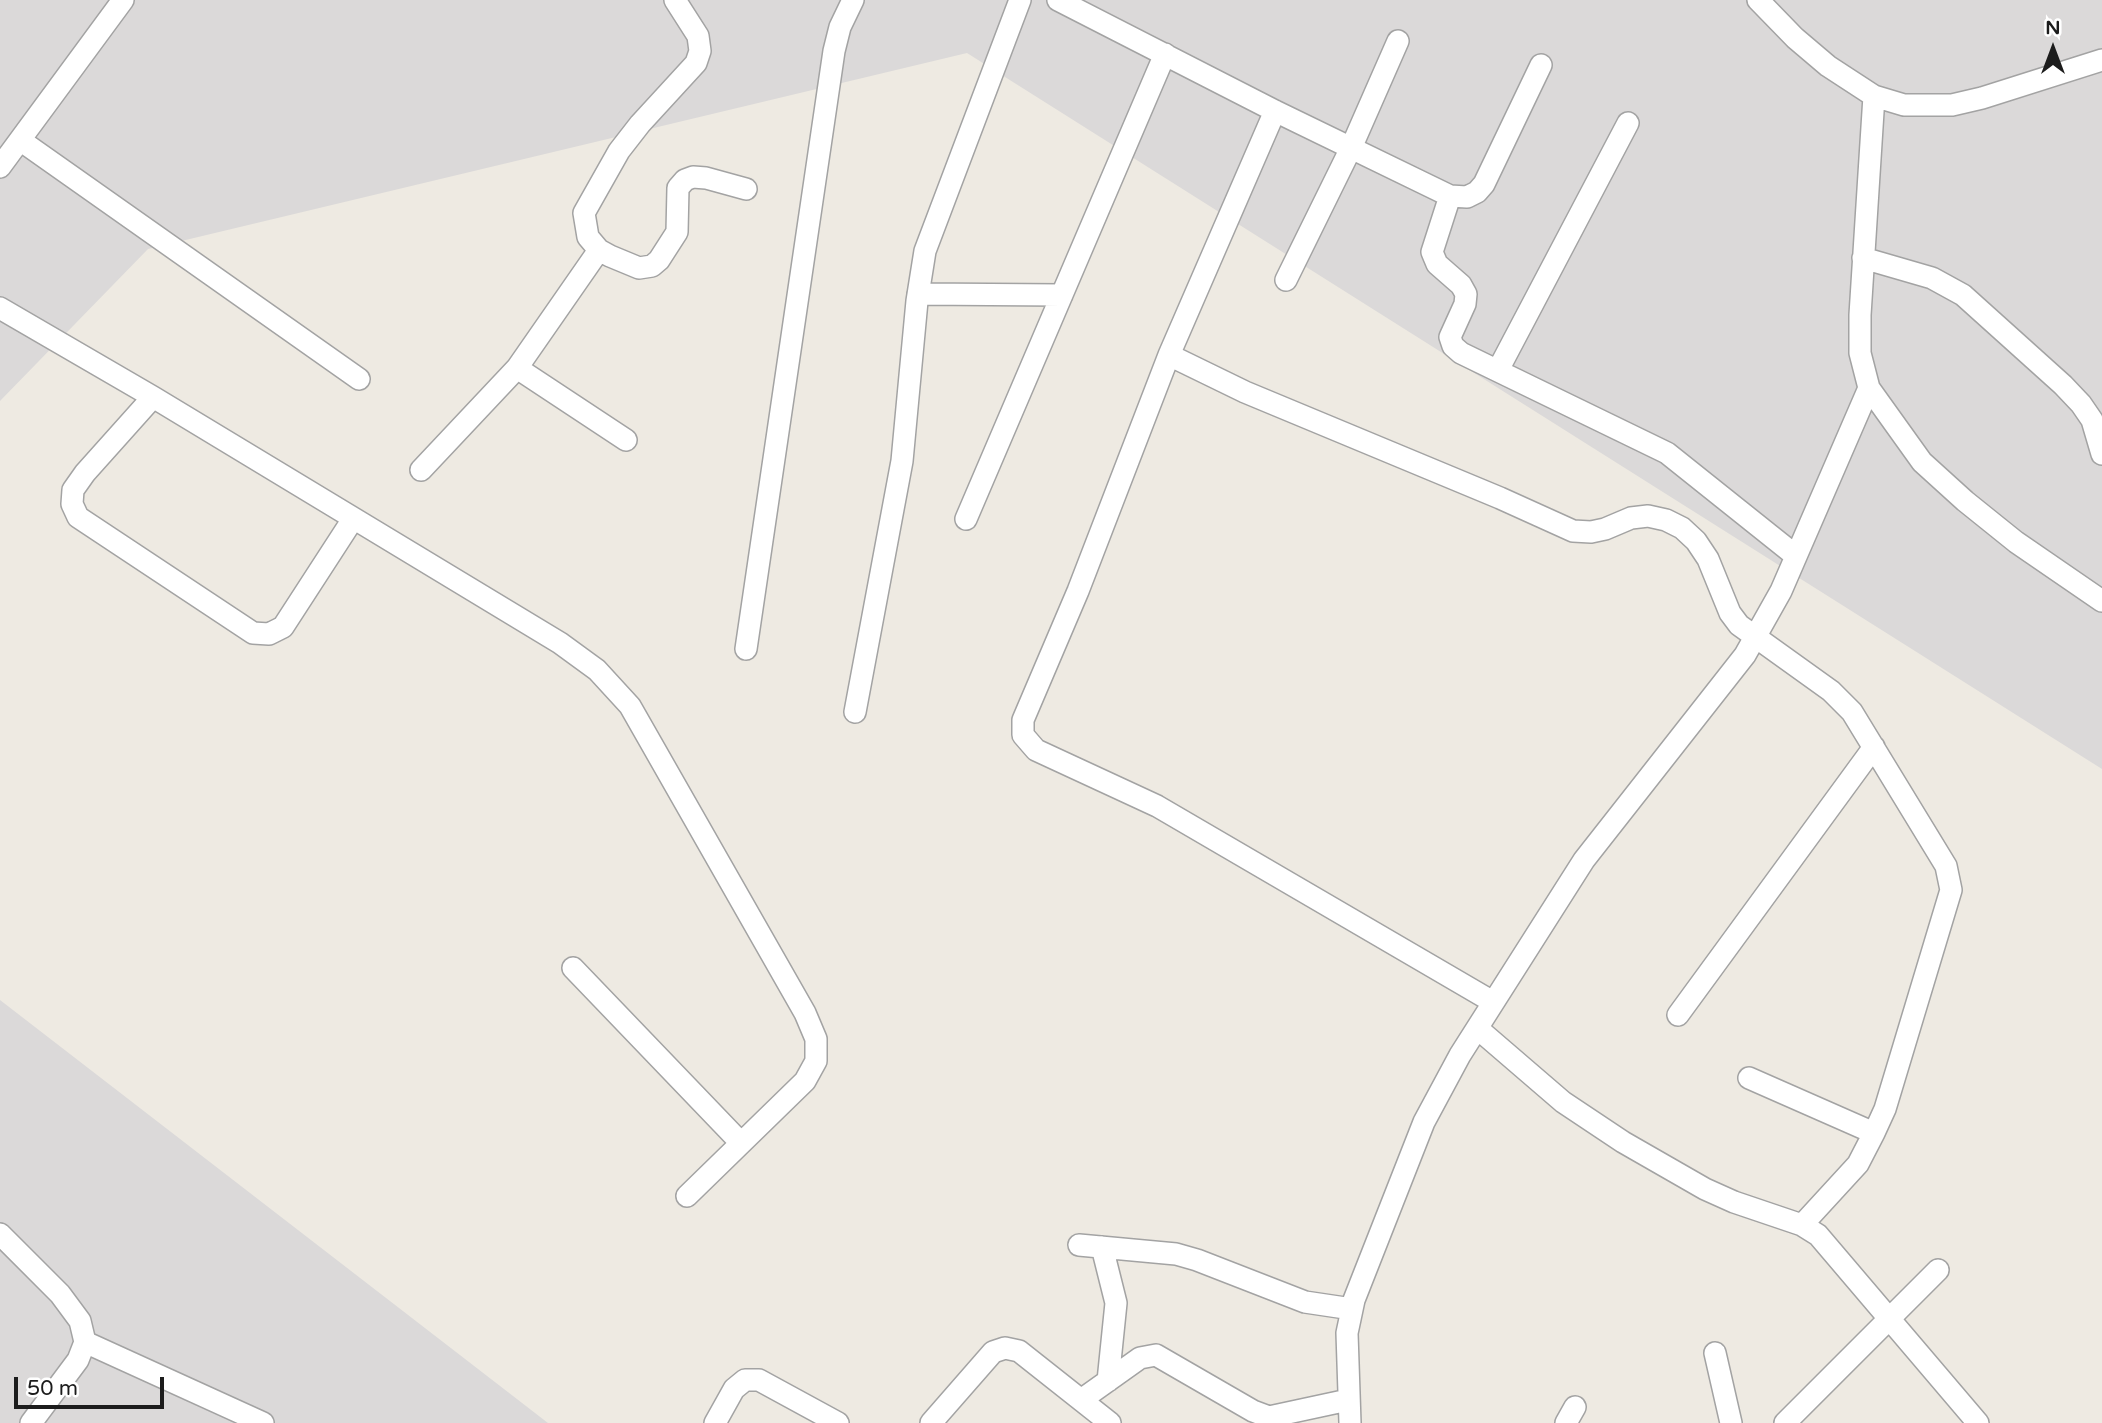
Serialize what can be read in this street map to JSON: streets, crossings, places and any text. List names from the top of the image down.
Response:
{
  "scale_bar": "50 m",
  "north": "top"
}
